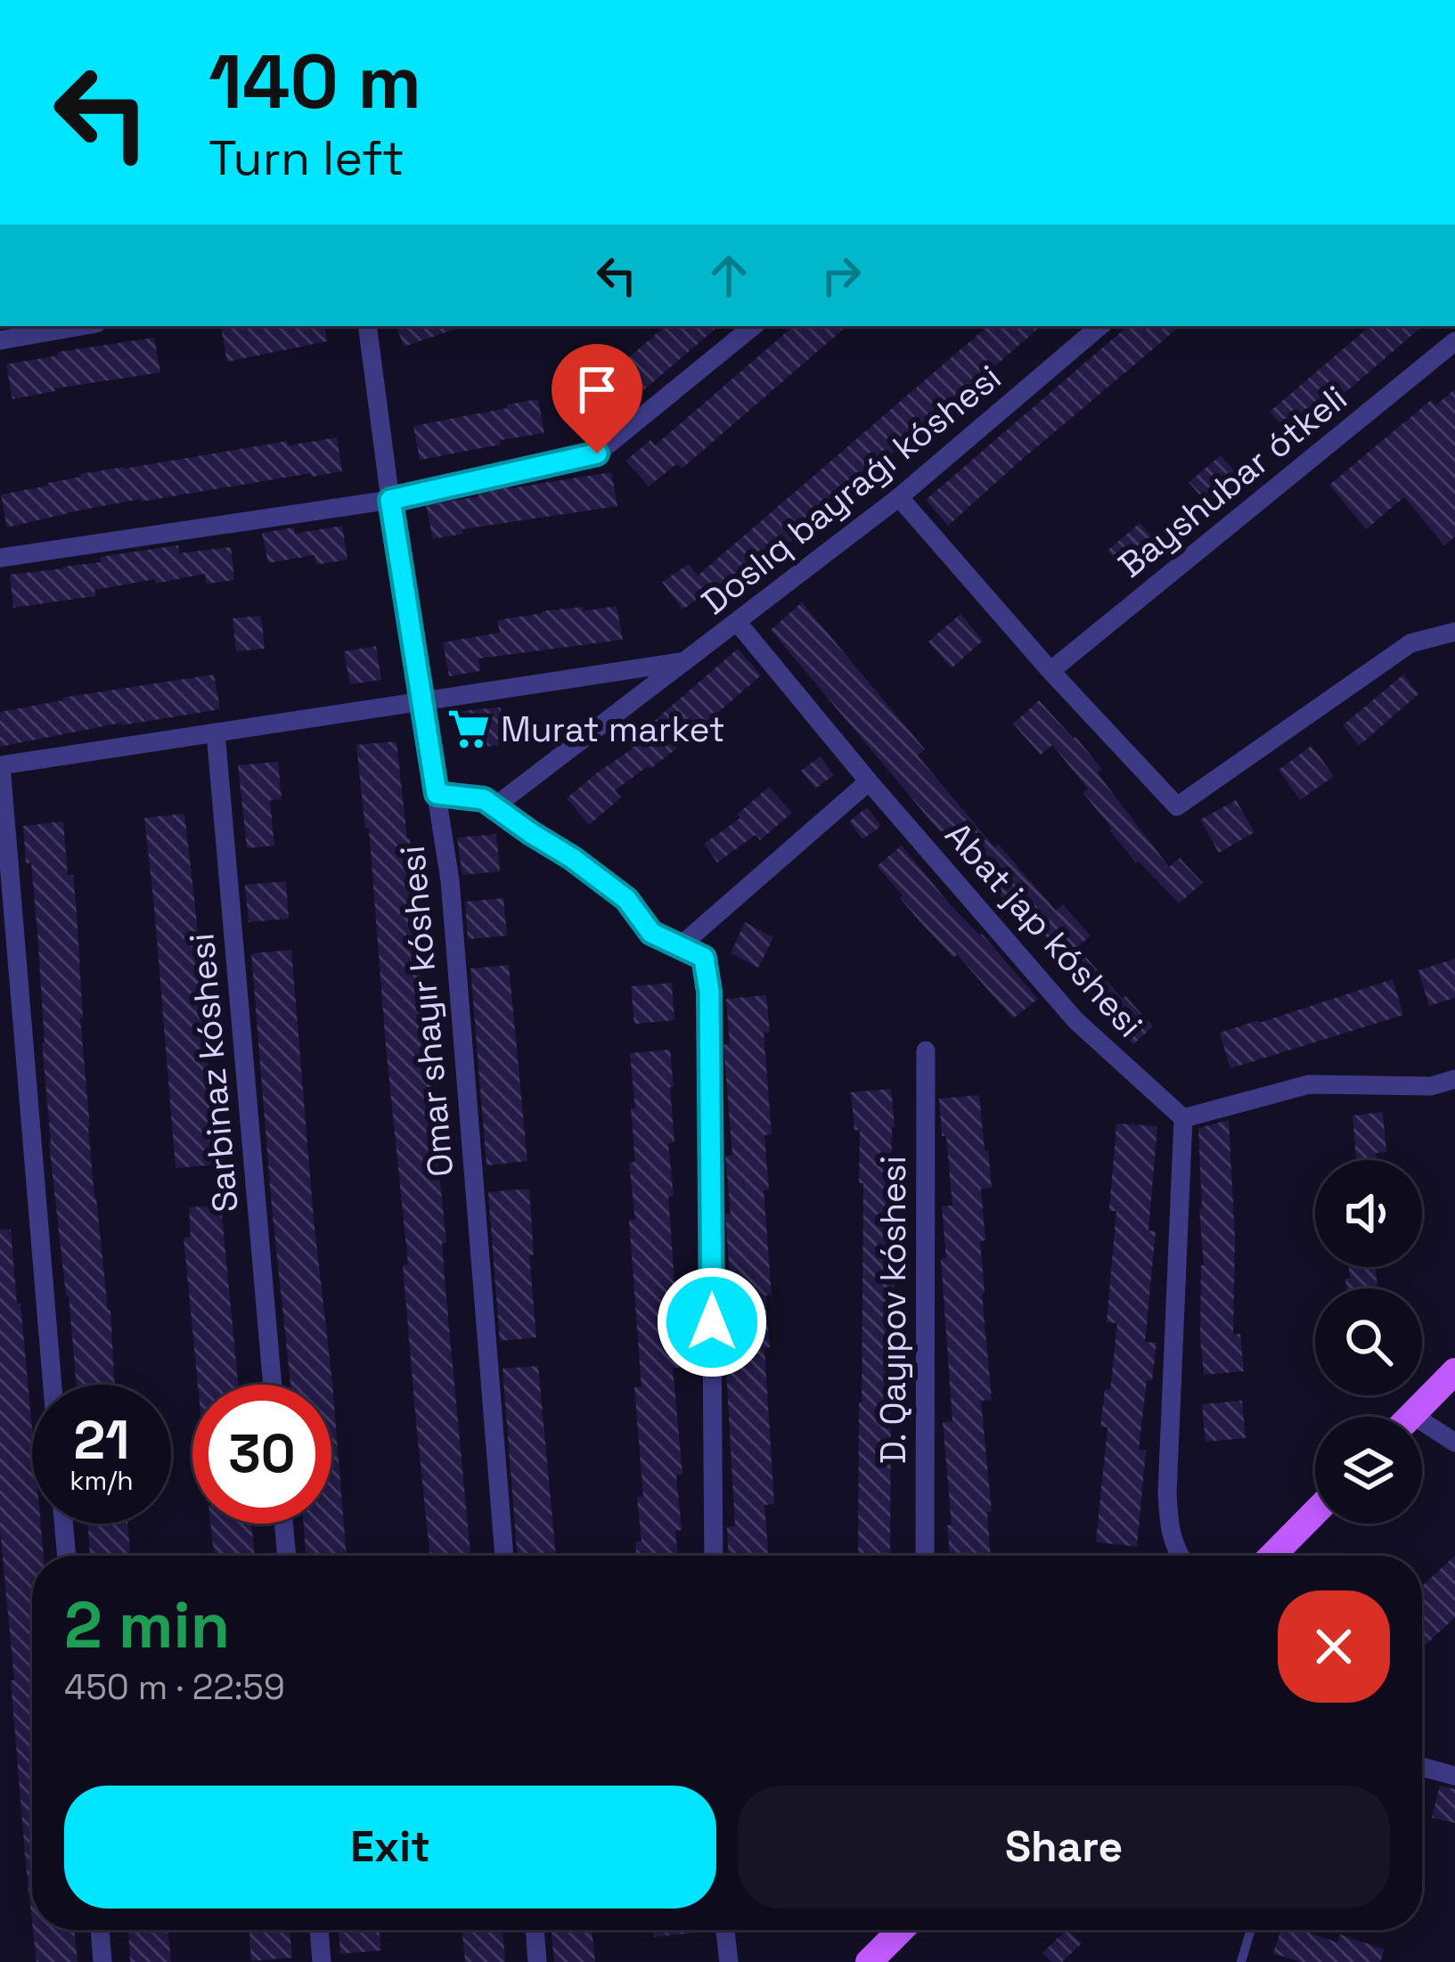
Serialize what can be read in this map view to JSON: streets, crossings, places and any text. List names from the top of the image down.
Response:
{
  "streets": {
    "street": [
      "Bayshubar ótkeli",
      "Doslıq bayraǵı kóshesi",
      "Abat jap kóshesi",
      "Omar shayır kóshesi",
      "Sarbinaz kóshesi",
      "D. Qayıpov kóshesi"
    ]
  },
  "crossings": [
    ["Doslıq bayraǵı kóshesi", "Abat jap kóshesi"],
    ["Doslıq bayraǵı kóshesi", "Omar shayır kóshesi"],
    ["Doslıq bayraǵı kóshesi", "Sarbinaz kóshesi"]
  ],
  "places": {
    "supermarket": ["Murat market"]
  },
  "page": {
    "turn": ["140 m", "Turn left"],
    "speed": "21 km/h",
    "limit": "30",
    "heading": ["2 min", "450 m · 22:59"],
    "buttons": ["Exit", "Share"]
  }
}
